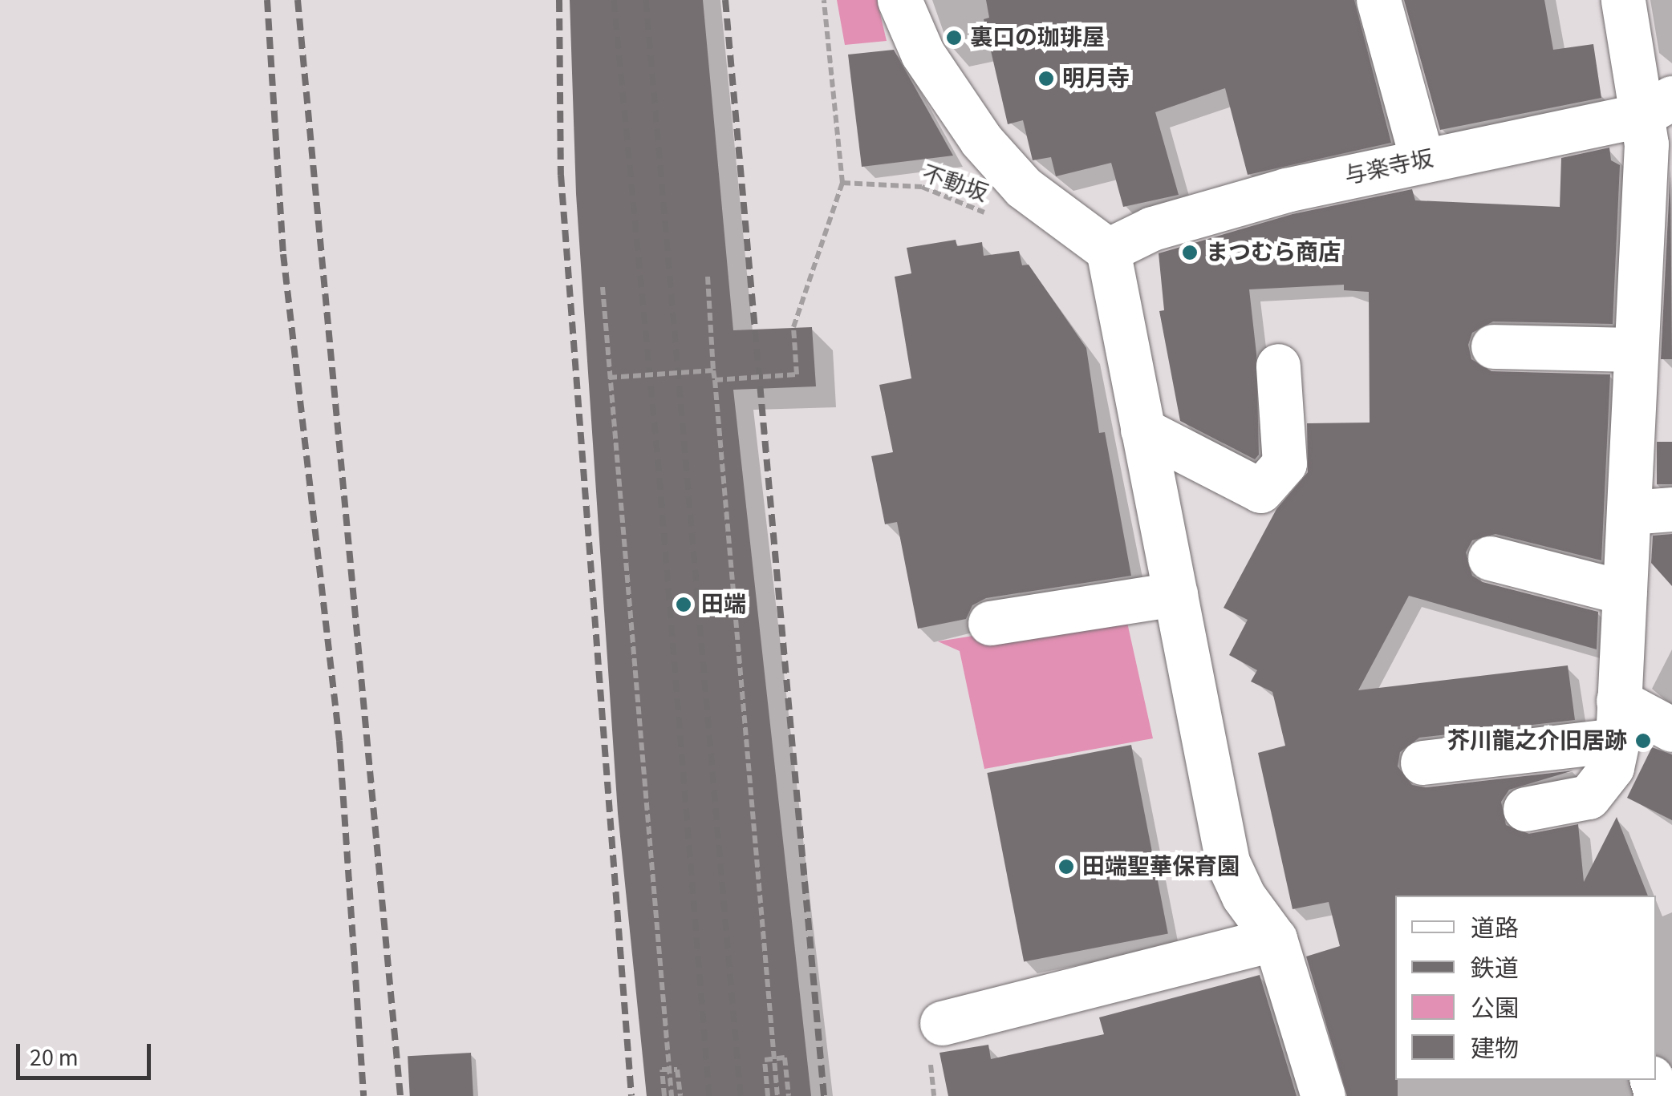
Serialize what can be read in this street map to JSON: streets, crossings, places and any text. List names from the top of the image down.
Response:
{
  "streets": {
    "street": ["与楽寺坂"],
    "path": ["不動坂"]
  },
  "places": [
    "裏口の珈琲屋",
    "明月寺",
    "まつむら商店",
    "田端",
    "芥川龍之介旧居跡",
    "田端聖華保育園"
  ],
  "legend": [
    "道路",
    "鉄道",
    "公園",
    "建物"
  ],
  "scale_bar": "20 m"
}
